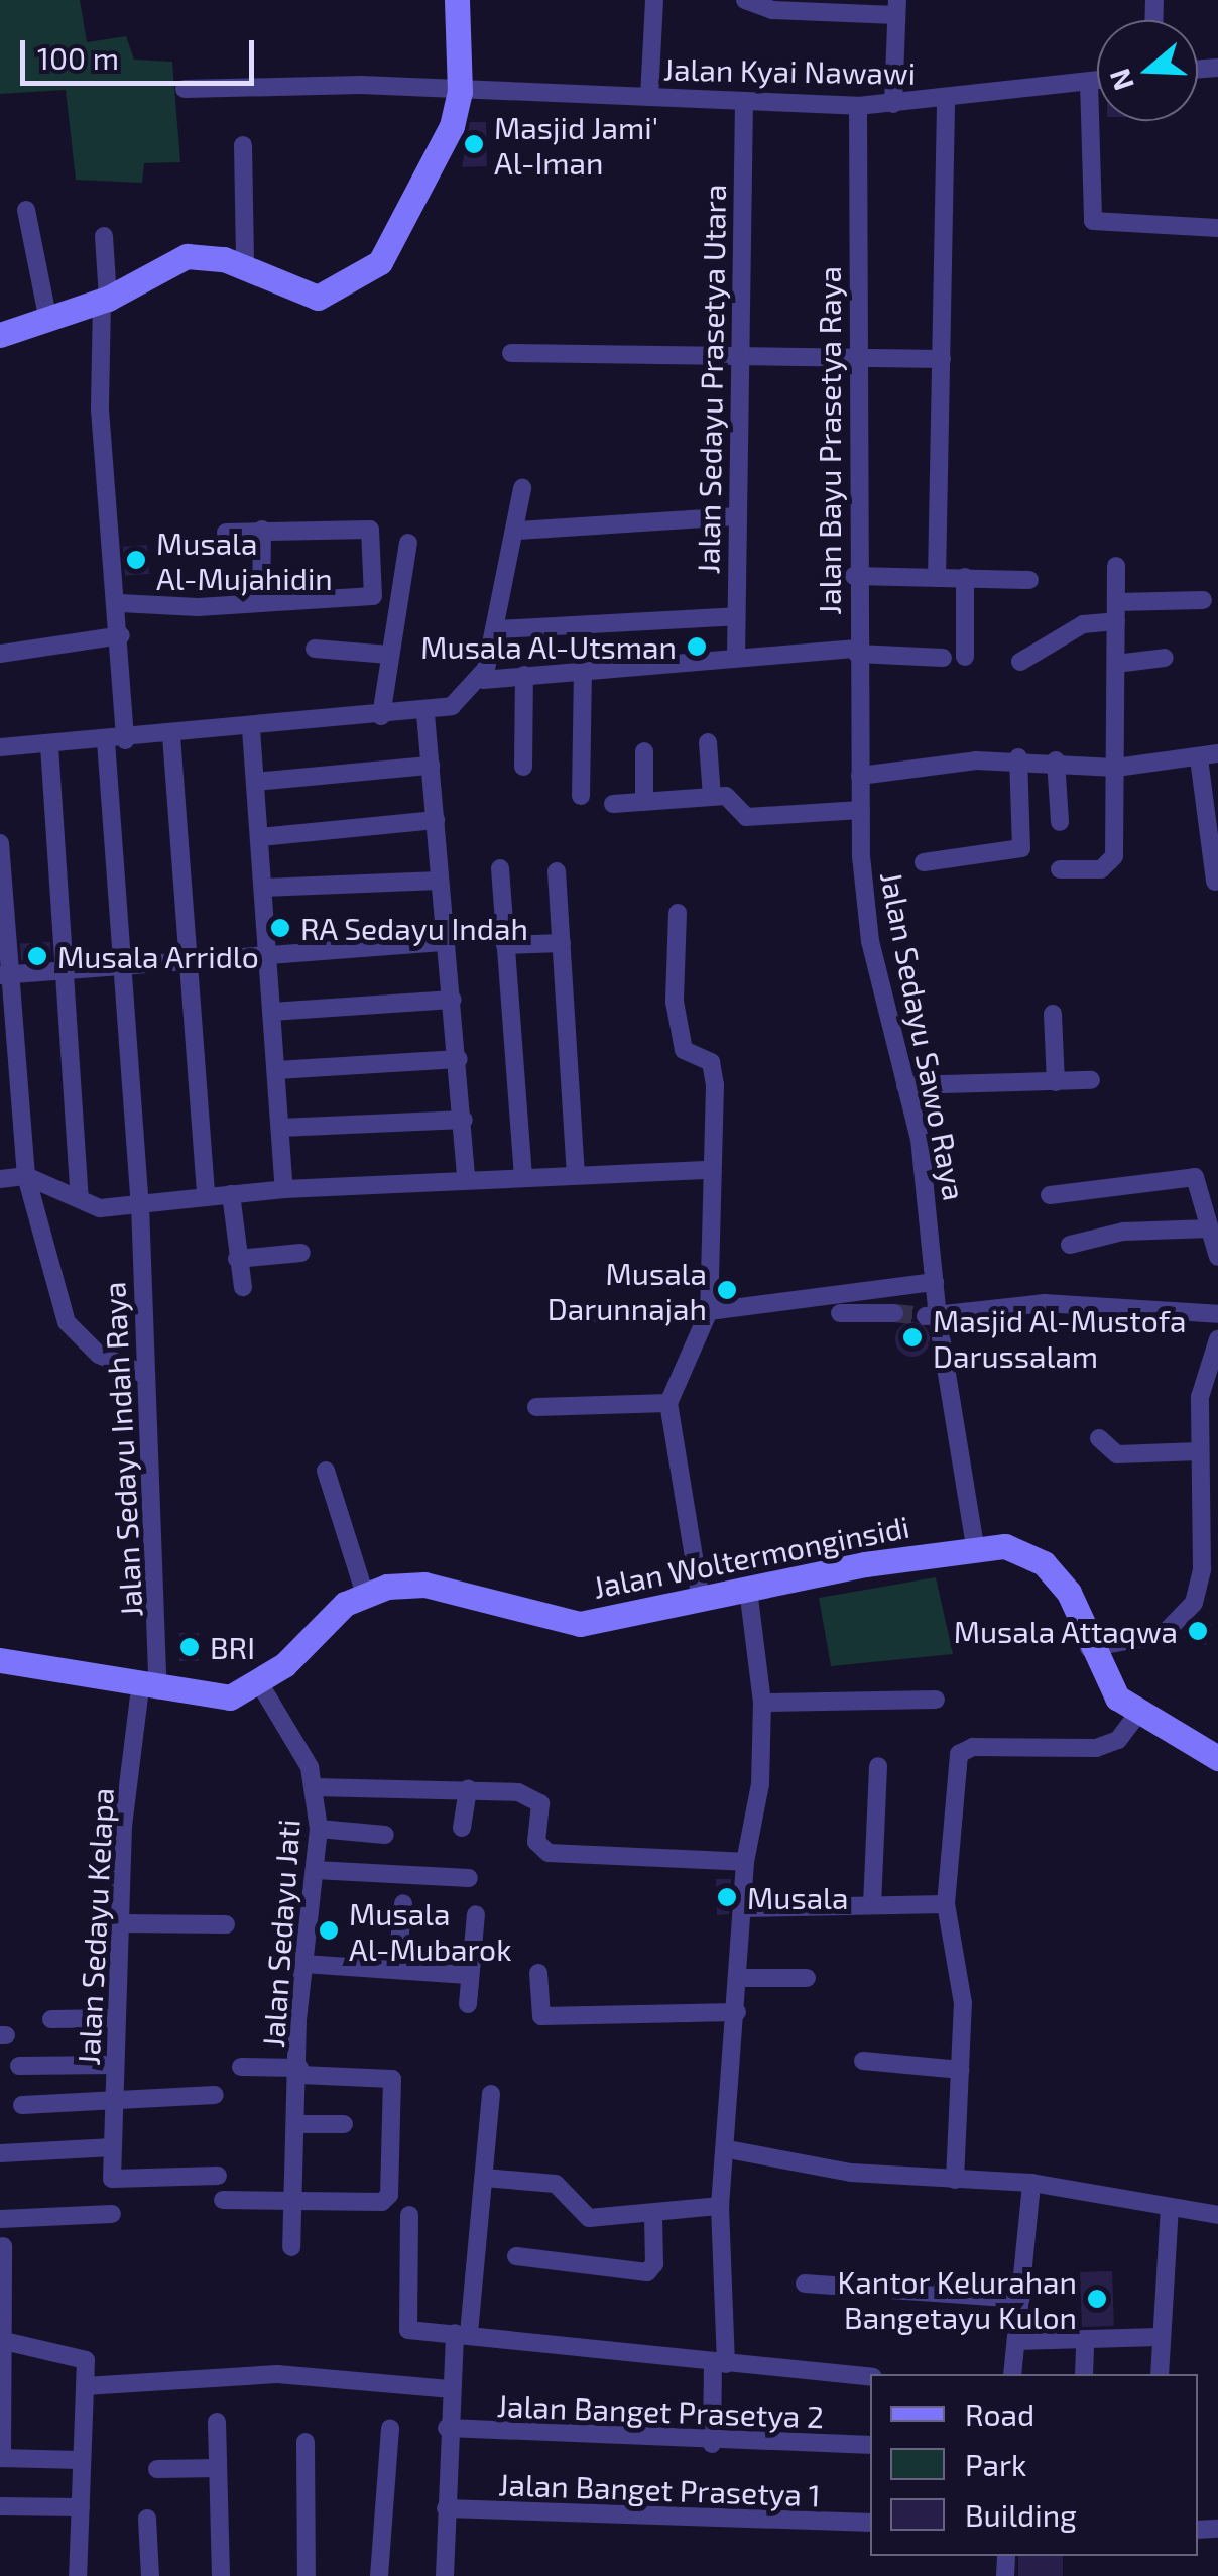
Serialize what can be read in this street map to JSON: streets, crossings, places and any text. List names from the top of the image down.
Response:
{
  "streets": {
    "main road": ["Jalan Woltermonginsidi"],
    "street": [
      "Jalan Kyai Nawawi",
      "Jalan Sedayu Prasetya Utara",
      "Jalan Bayu Prasetya Raya",
      "Jalan Sedayu Sawo Raya",
      "Jalan Sedayu Indah Raya",
      "Jalan Sedayu Kelapa",
      "Jalan Sedayu Jati",
      "Jalan Banget Prasetya 2",
      "Jalan Banget Prasetya 1"
    ]
  },
  "crossings": [
    ["Jalan Kyai Nawawi", "Jalan Sedayu Prasetya Utara"],
    ["Jalan Kyai Nawawi", "Jalan Bayu Prasetya Raya"],
    ["Jalan Bayu Prasetya Raya", "Jalan Sedayu Sawo Raya"],
    ["Jalan Sedayu Sawo Raya", "Jalan Woltermonginsidi"],
    ["Jalan Sedayu Indah Raya", "Jalan Sedayu Kelapa"]
  ],
  "places": [
    "Masjid Jami' Al-Iman",
    "Musala Al-Mujahidin",
    "Musala Al-Utsman",
    "RA Sedayu Indah",
    "Musala Arridlo",
    "Musala Darunnajah",
    "Masjid Al-Mustofa Darussalam",
    "Musala Attaqwa",
    "BRI",
    "Musala",
    "Musala Al-Mubarok",
    "Kantor Kelurahan Bangetayu Kulon"
  ],
  "legend": ["Road", "Park", "Building"],
  "scale_bar": "100 m",
  "north": "left"
}
